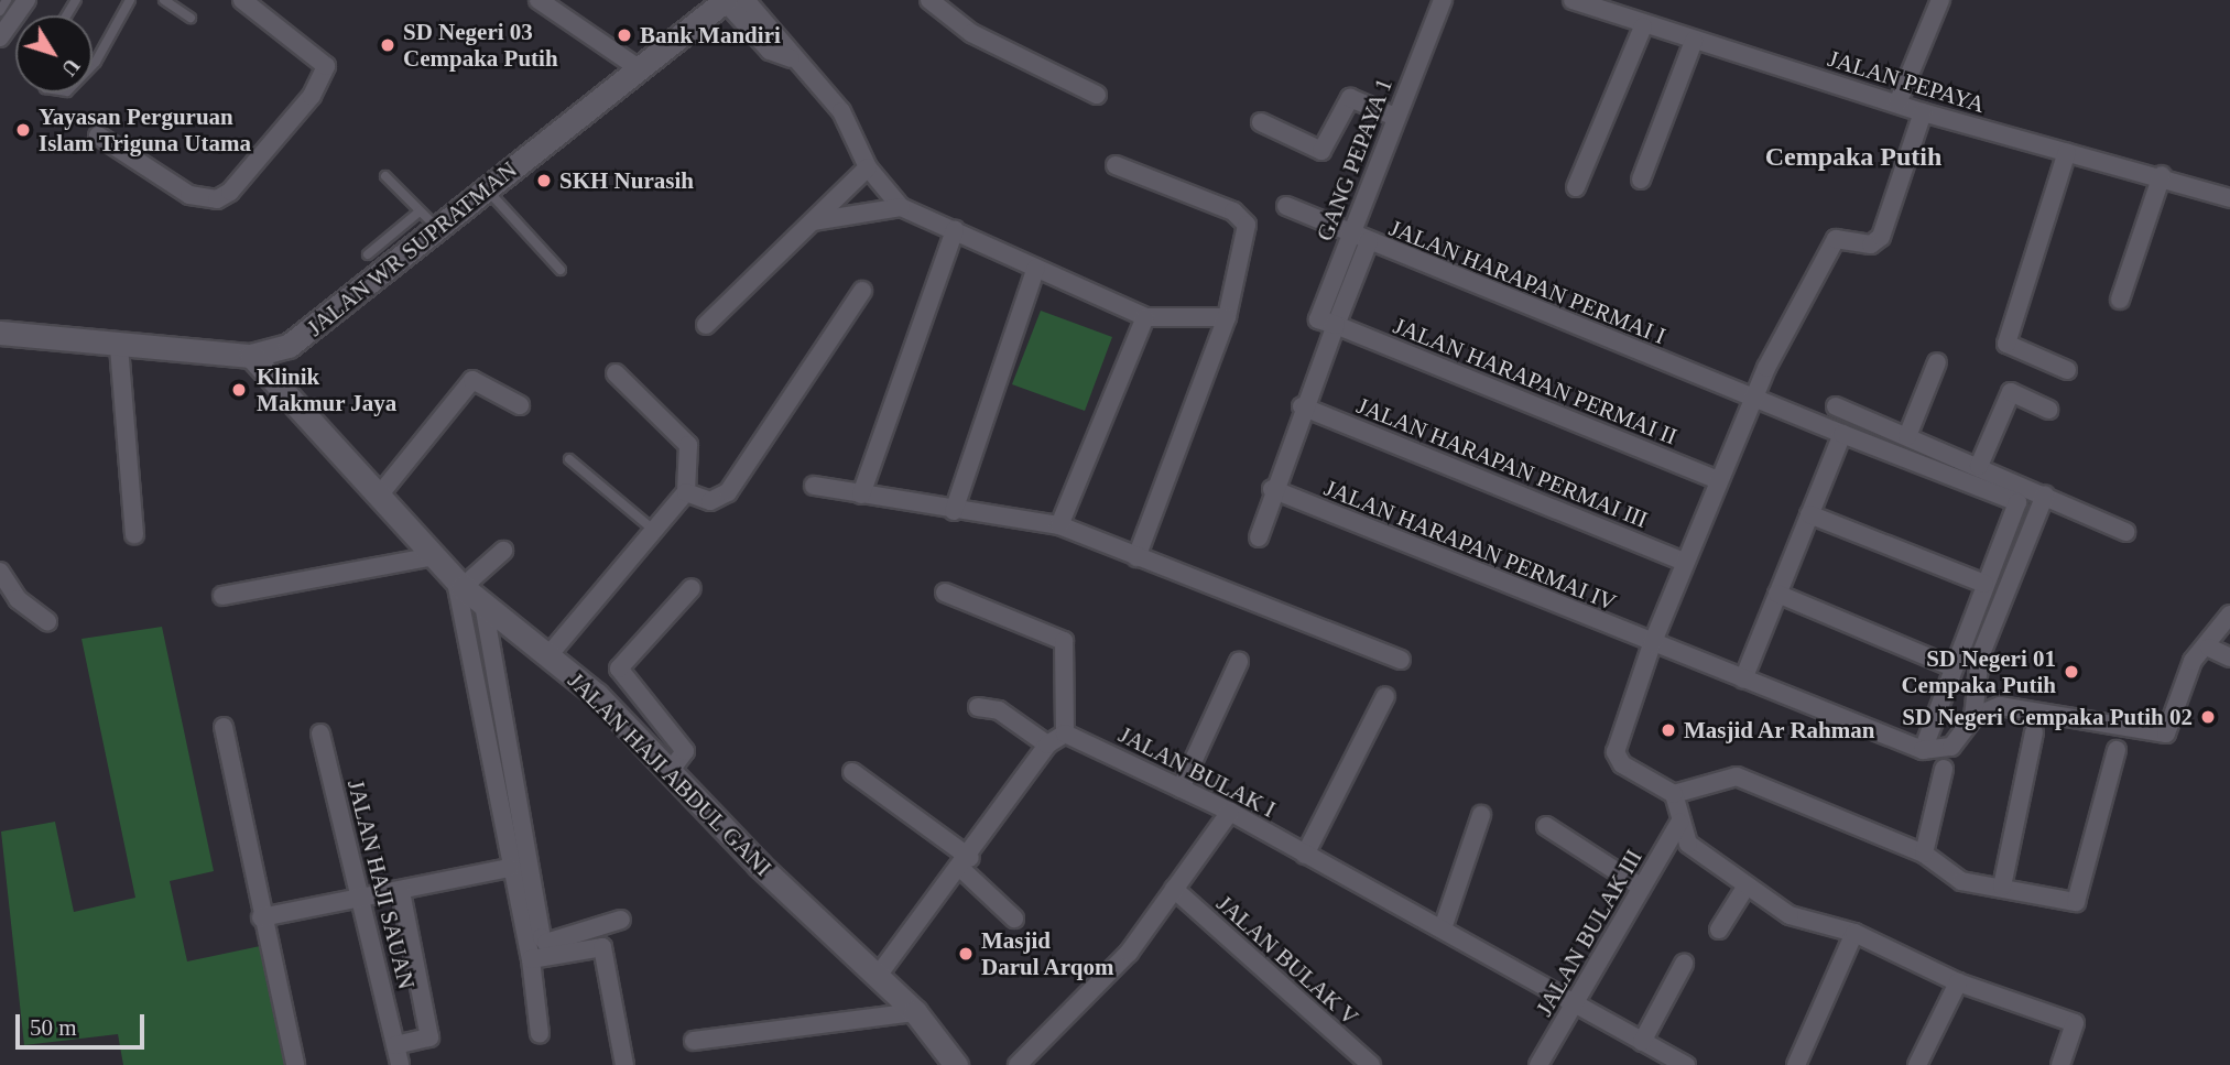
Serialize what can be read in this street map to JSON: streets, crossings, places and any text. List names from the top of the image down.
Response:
{
  "streets": {
    "street": [
      "JALAN PEPAYA",
      "GANG PEPAYA 1",
      "JALAN WR SUPRATMAN",
      "JALAN HARAPAN PERMAI I",
      "JALAN HARAPAN PERMAI II",
      "JALAN HARAPAN PERMAI III",
      "JALAN HARAPAN PERMAI IV",
      "JALAN BULAK I",
      "JALAN HAJI ABDUL GANI",
      "JALAN HAJI SAUAN",
      "JALAN BULAK III",
      "JALAN BULAK V"
    ]
  },
  "crossings": [
    ["GANG PEPAYA 1", "JALAN HARAPAN PERMAI I"],
    ["GANG PEPAYA 1", "JALAN HARAPAN PERMAI II"],
    ["GANG PEPAYA 1", "JALAN HARAPAN PERMAI III"],
    ["GANG PEPAYA 1", "JALAN HARAPAN PERMAI IV"],
    ["JALAN WR SUPRATMAN", "JALAN HAJI ABDUL GANI"],
    ["JALAN BULAK I", "JALAN BULAK III"]
  ],
  "districts": ["Cempaka Putih"],
  "places": [
    "Bank Mandiri",
    "SD Negeri 03 Cempaka Putih",
    "Yayasan Perguruan Islam Triguna Utama",
    "SKH Nurasih",
    "Klinik Makmur Jaya",
    "SD Negeri 01 Cempaka Putih",
    "SD Negeri Cempaka Putih 02",
    "Masjid Ar Rahman",
    "Masjid Darul Arqom"
  ],
  "scale_bar": "50 m",
  "north": "bottom right"
}
